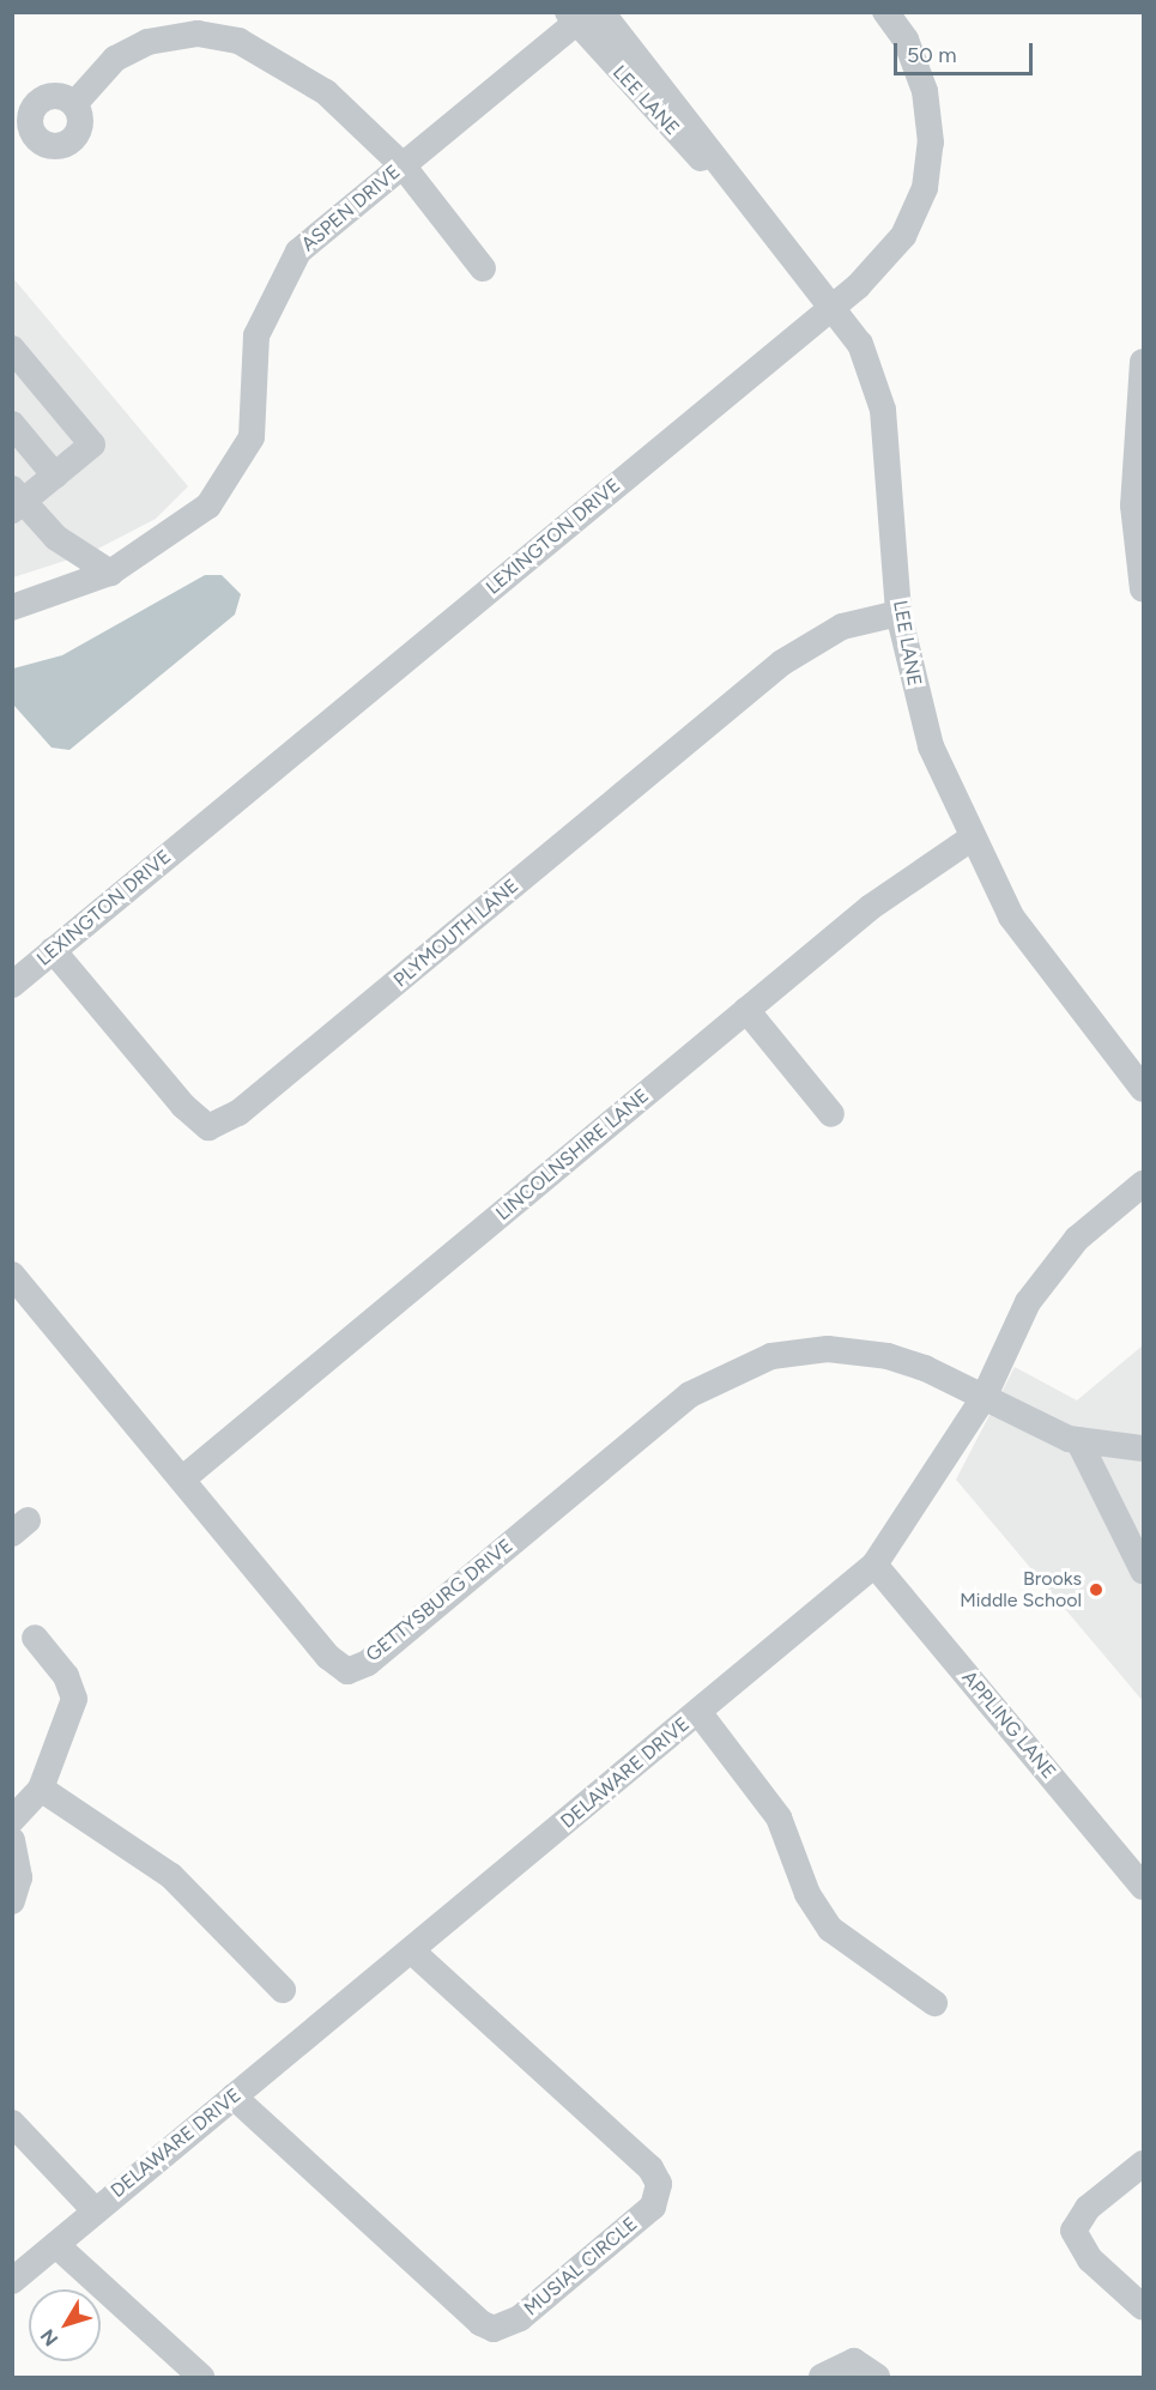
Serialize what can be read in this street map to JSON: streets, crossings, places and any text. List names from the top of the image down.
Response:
{
  "streets": {
    "street": [
      "LEE LANE",
      "ASPEN DRIVE",
      "LEXINGTON DRIVE",
      "PLYMOUTH LANE",
      "LINCOLNSHIRE LANE",
      "GETTYSBURG DRIVE",
      "APPLING LANE",
      "DELAWARE DRIVE",
      "MUSIAL CIRCLE"
    ]
  },
  "crossings": [
    ["LEE LANE", "ASPEN DRIVE"],
    ["LEE LANE", "LEXINGTON DRIVE"],
    ["LEE LANE", "PLYMOUTH LANE"],
    ["LEE LANE", "LINCOLNSHIRE LANE"],
    ["LEXINGTON DRIVE", "PLYMOUTH LANE"],
    ["LINCOLNSHIRE LANE", "GETTYSBURG DRIVE"],
    ["GETTYSBURG DRIVE", "DELAWARE DRIVE"],
    ["APPLING LANE", "DELAWARE DRIVE"],
    ["DELAWARE DRIVE", "MUSIAL CIRCLE"]
  ],
  "places": ["Brooks Middle School"],
  "scale_bar": "50 m",
  "north": "bottom left"
}
